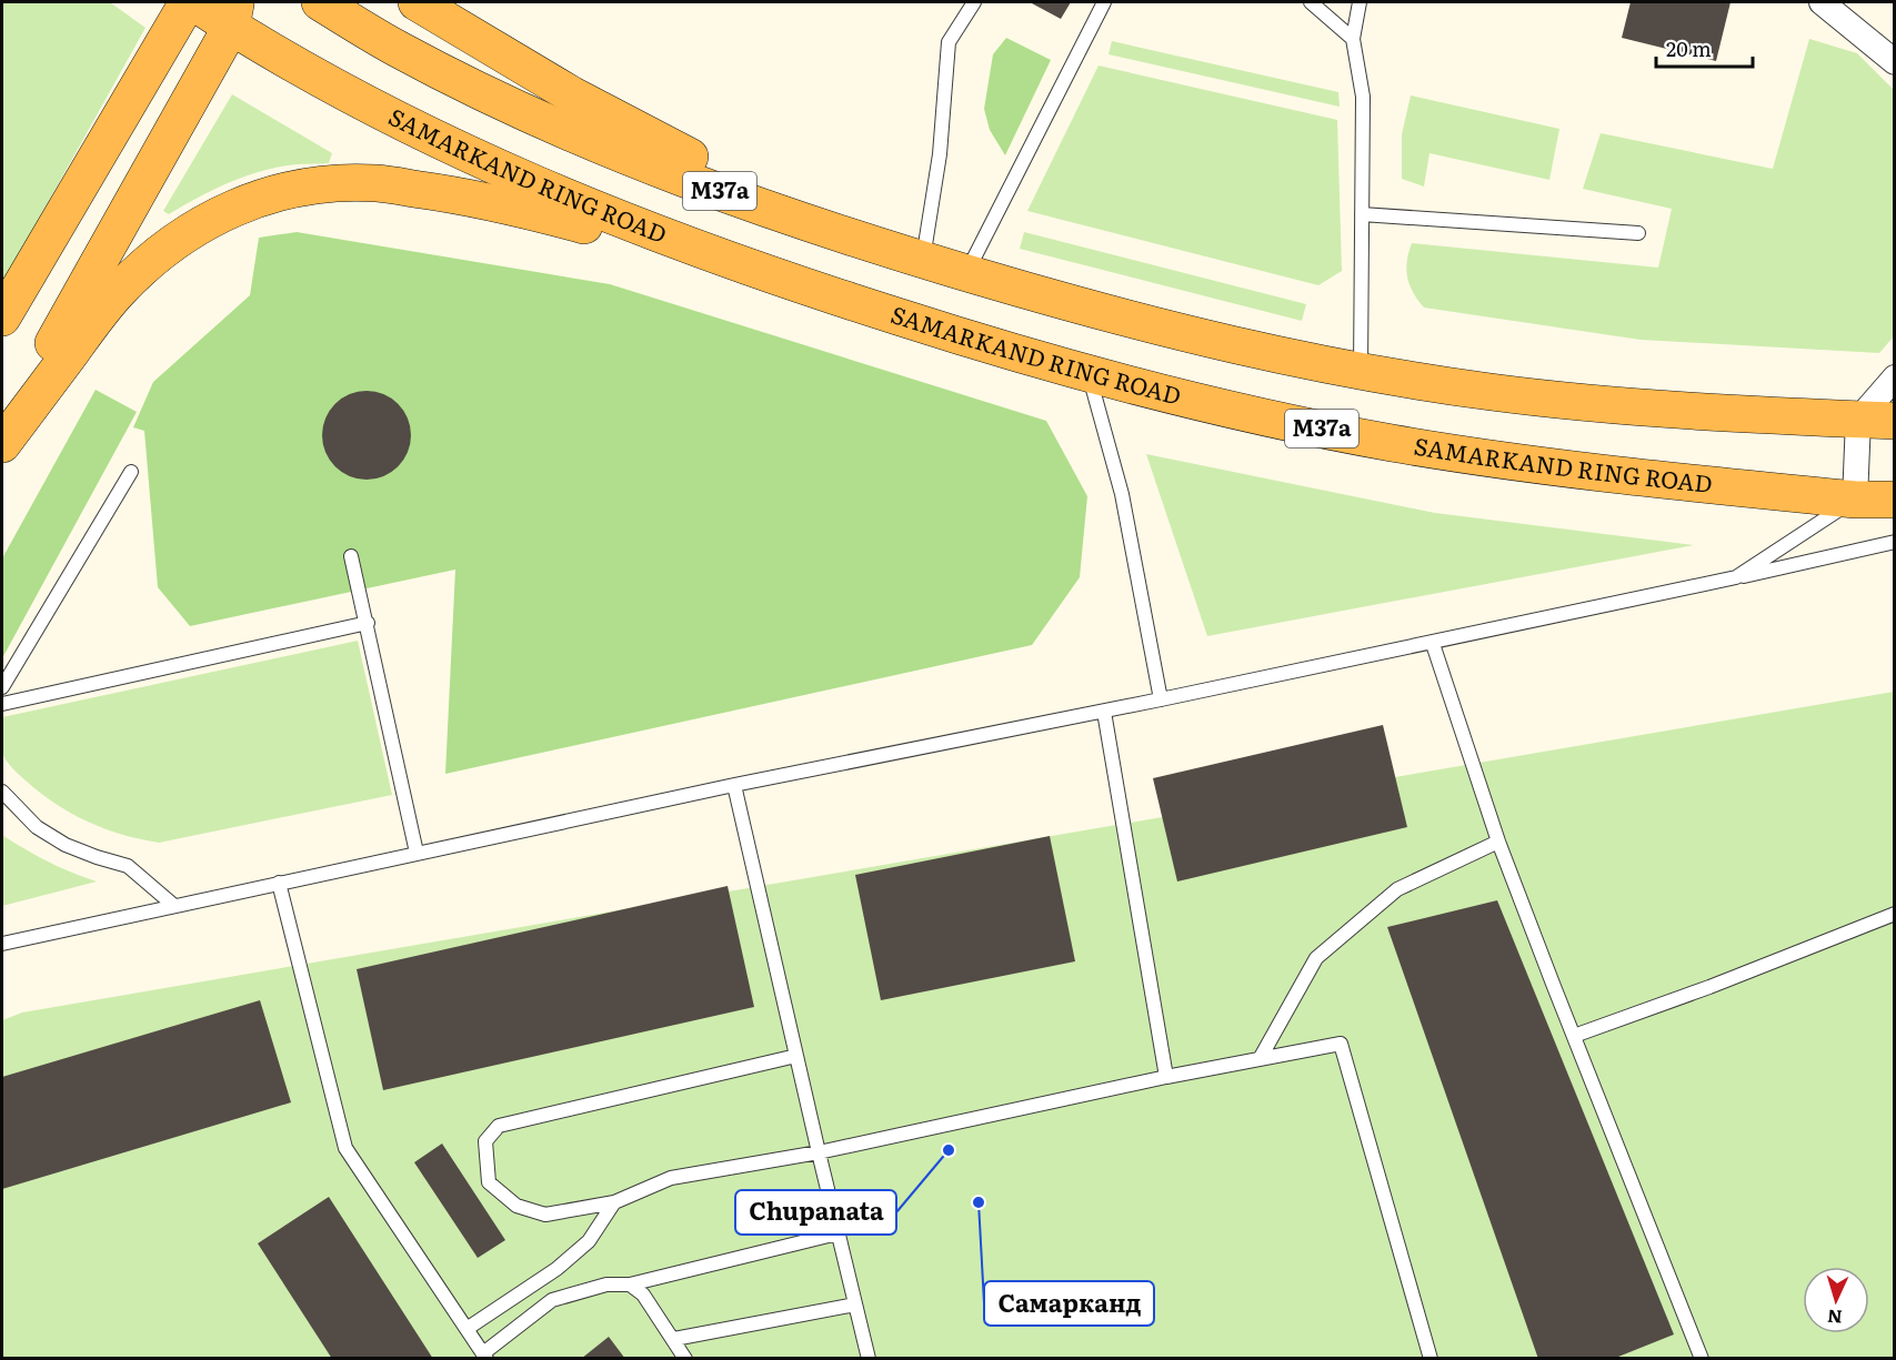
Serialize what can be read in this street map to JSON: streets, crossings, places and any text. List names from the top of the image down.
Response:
{
  "streets": {
    "highway": ["SAMARKAND RING ROAD", "M37a"]
  },
  "places": ["Chupanata", "Самарканд"],
  "scale_bar": "20 m",
  "north": "bottom"
}
